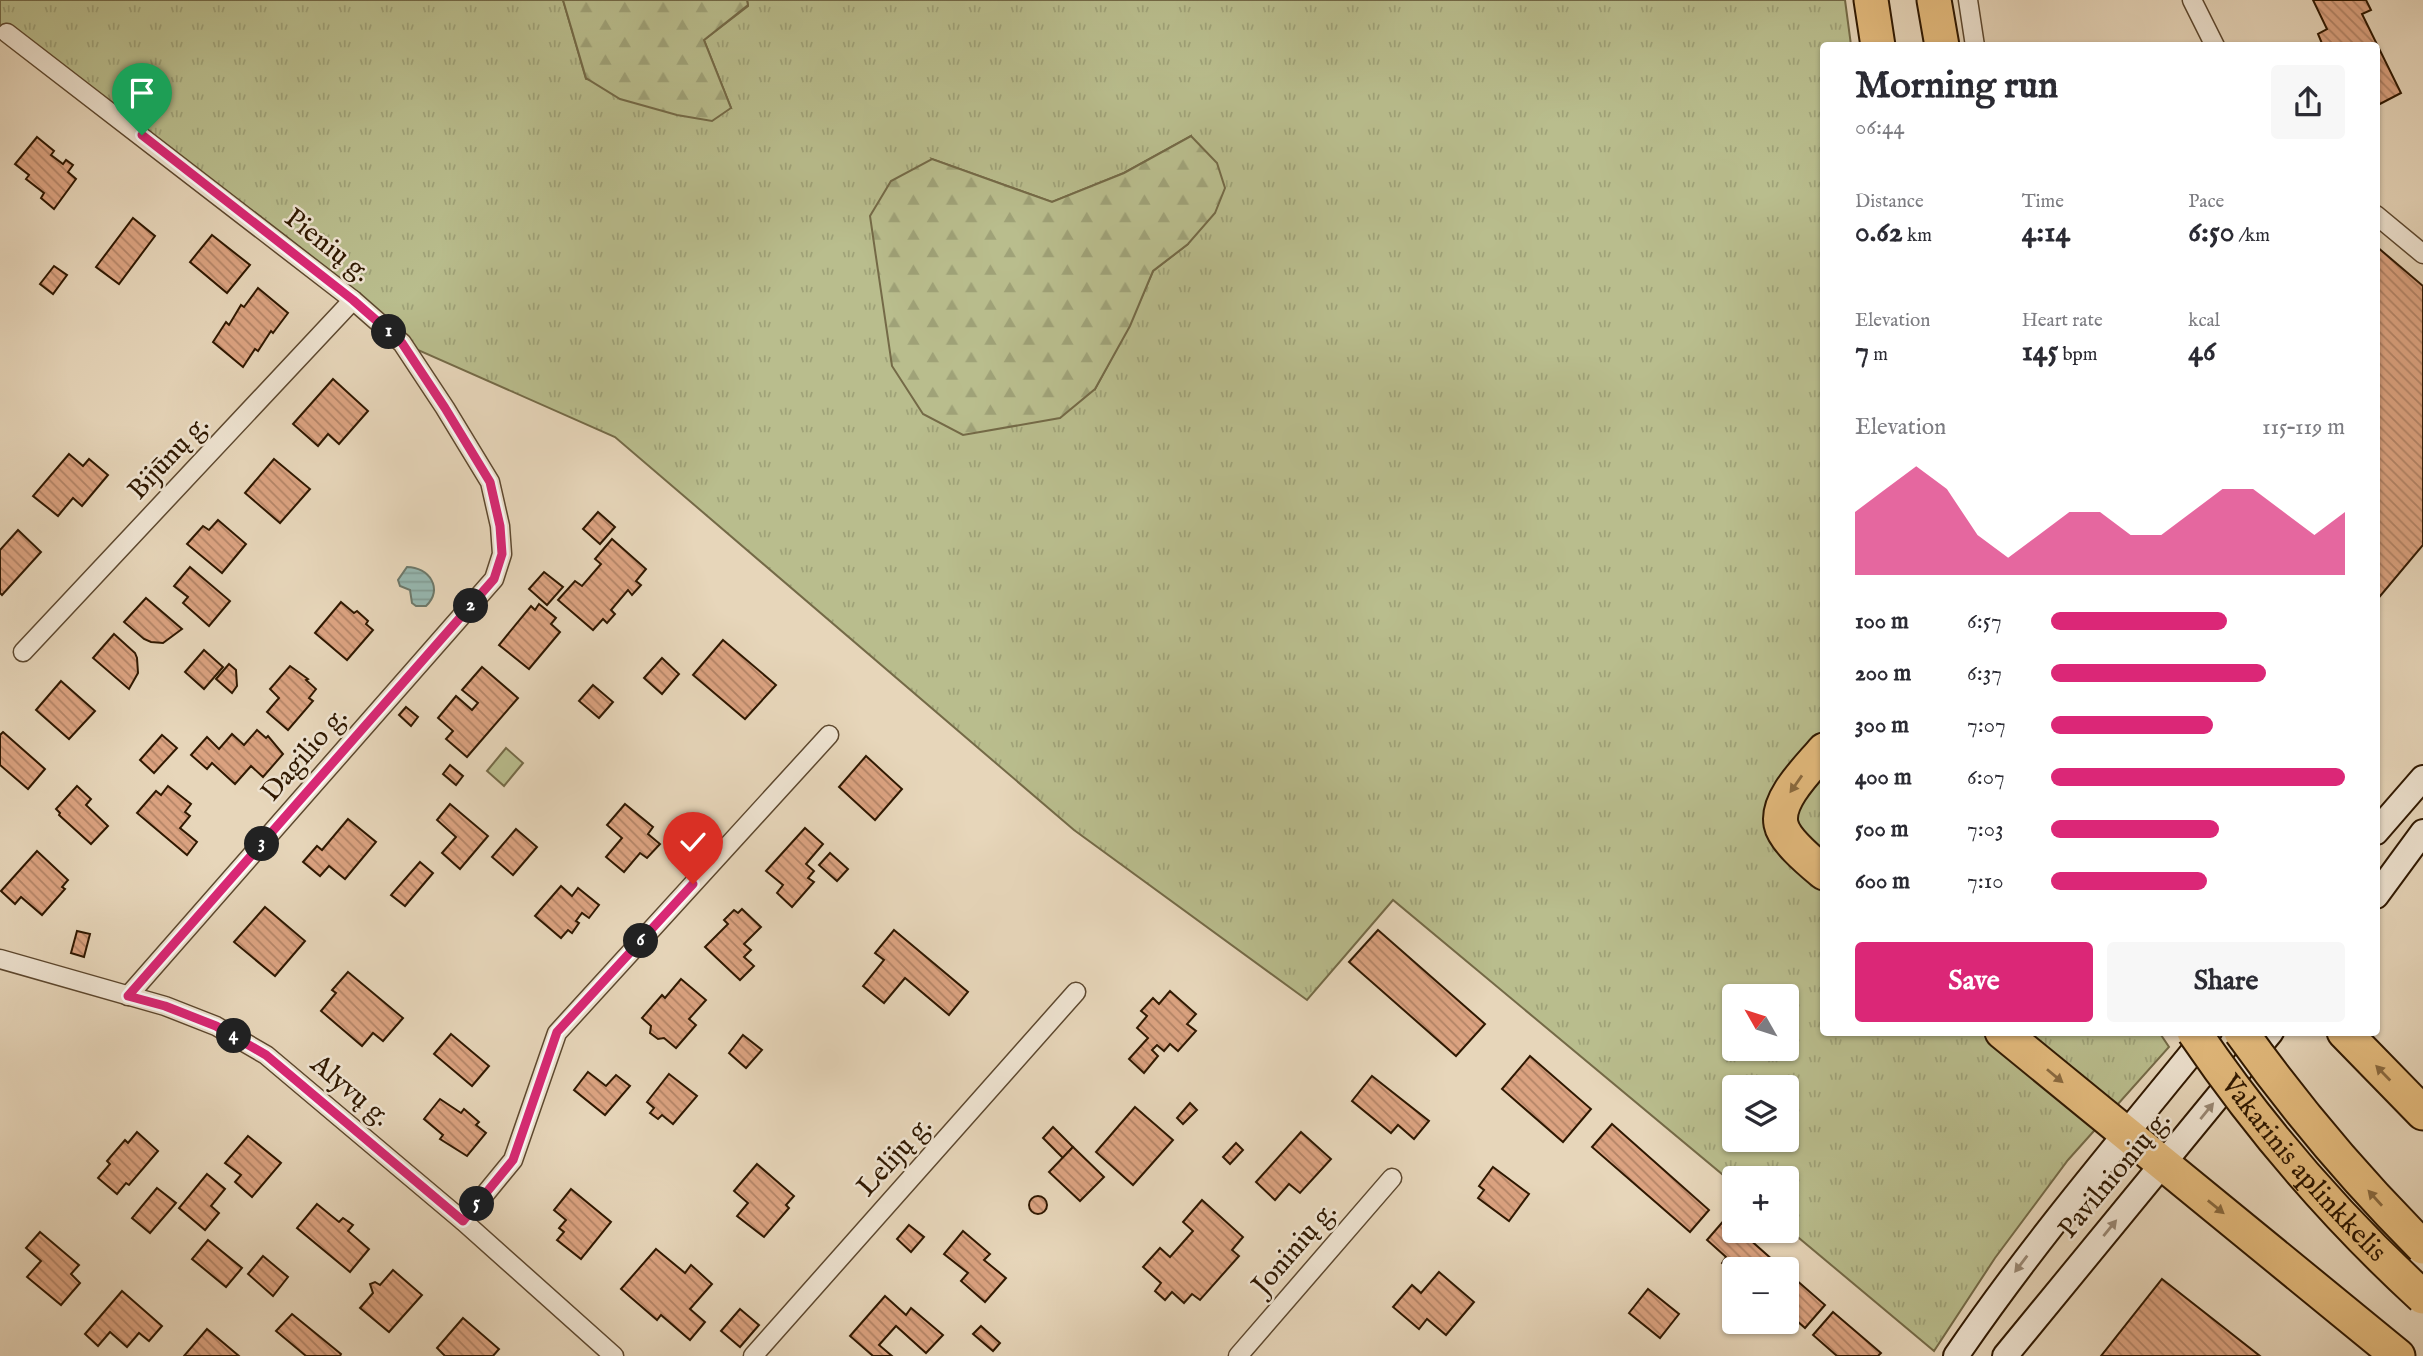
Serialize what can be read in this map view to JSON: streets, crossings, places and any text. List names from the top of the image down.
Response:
{
  "streets": {
    "highway": ["Vakarinis aplinkkelis"],
    "street": [
      "Pienių g.",
      "Bijūnų g.",
      "Dagilio g.",
      "Alyvų g.",
      "Lelijų g.",
      "Pavilnionių g.",
      "Joninių g."
    ]
  },
  "crossings": [
    ["Pienių g.", "Bijūnų g."],
    ["Pienių g.", "Dagilio g."],
    ["Dagilio g.", "Alyvų g."]
  ],
  "north": "top left",
  "page": {
    "heading": ["Morning run", "06:44"],
    "stats": [
      ["Distance", "0.62 km"],
      ["Time", "4:14"],
      ["Pace", "6:50 /km"],
      ["Elevation", "7 m"],
      ["Heart rate", "145 bpm"],
      ["kcal", "46"]
    ],
    "pins": [
      "1",
      "2",
      "3",
      "6",
      "4",
      "5"
    ],
    "chart": ["Elevation", "115–119 m"],
    "list": [
      {
        "name": "100 m",
        "note": "6:57"
      },
      {
        "name": "200 m",
        "note": "6:37"
      },
      {
        "name": "300 m",
        "note": "7:07"
      },
      {
        "name": "400 m",
        "note": "6:07"
      },
      {
        "name": "500 m",
        "note": "7:03"
      },
      {
        "name": "600 m",
        "note": "7:10"
      }
    ],
    "buttons": ["Save", "Share"],
    "map_buttons": ["+", "−"]
  }
}
